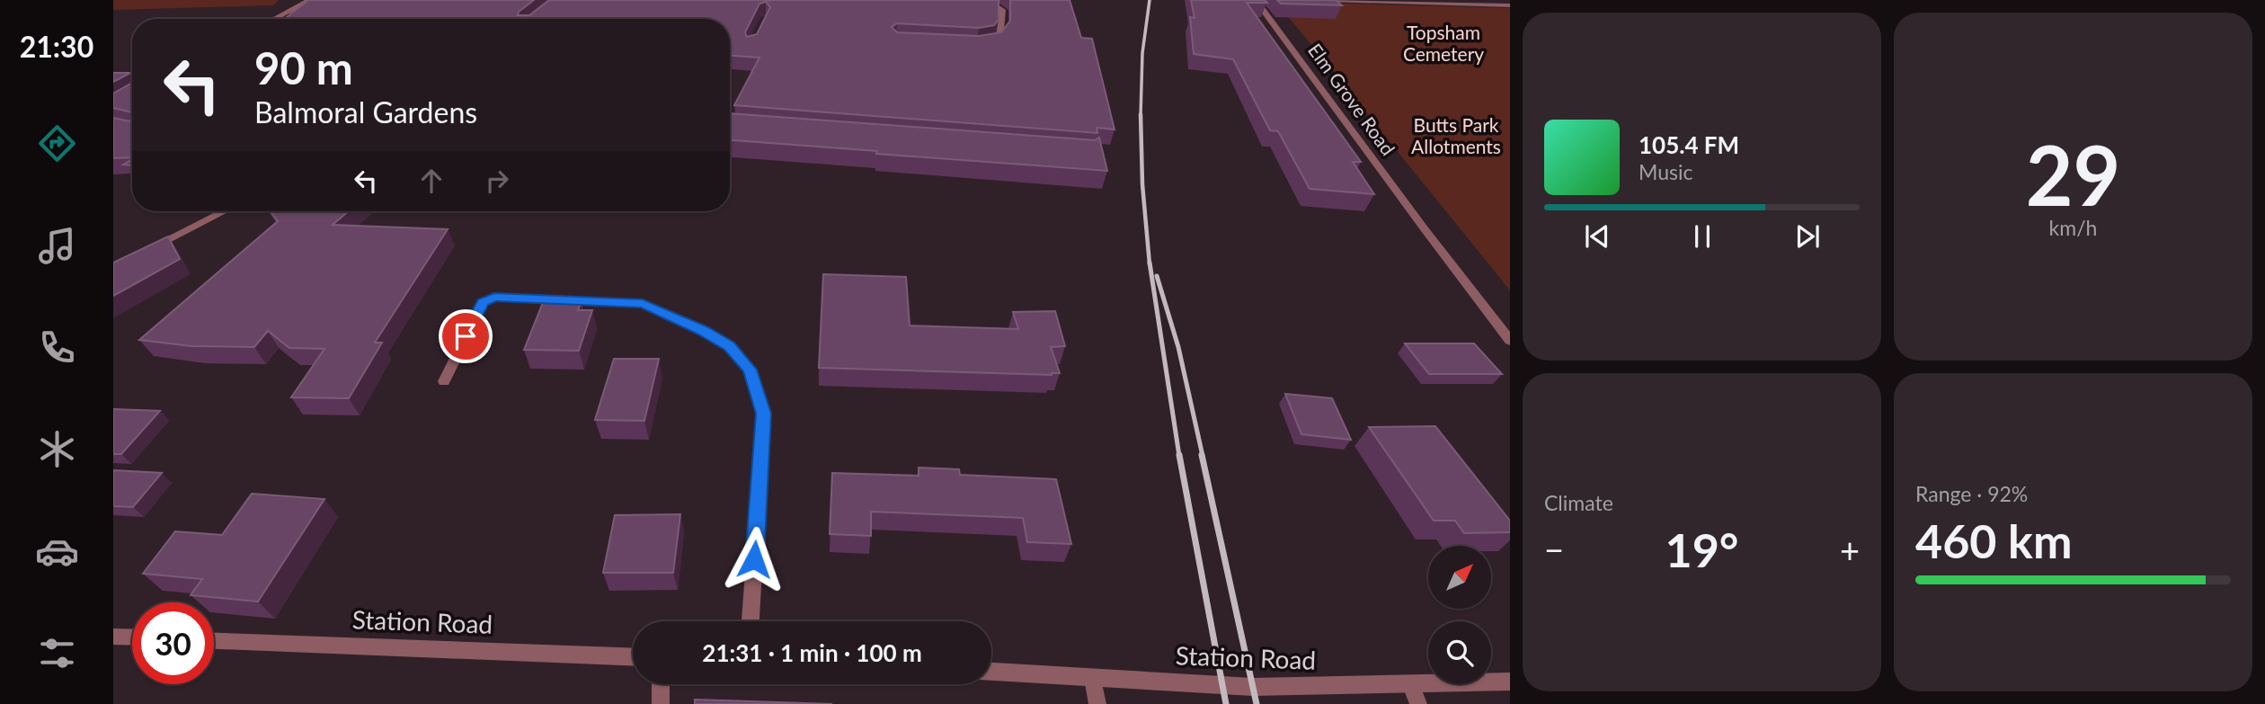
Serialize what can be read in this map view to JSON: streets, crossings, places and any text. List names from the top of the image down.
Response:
{
  "streets": {
    "street": ["Elm Grove Road", "Station Road"]
  },
  "parks": ["Topsham Cemetery", "Butts Park Allotments"],
  "north": "top right",
  "page": {
    "tabs": "21:30",
    "tile": [
      ["29", "km/h"],
      "Climate",
      ["Range · 92%", "460 km"]
    ],
    "turn": ["90 m", "Balmoral Gardens"],
    "song": ["105.4 FM", "Music"],
    "heat": ["−", "19°", "+"],
    "limit": "30",
    "trip": "21:31 · 1 min · 100 m"
  }
}
